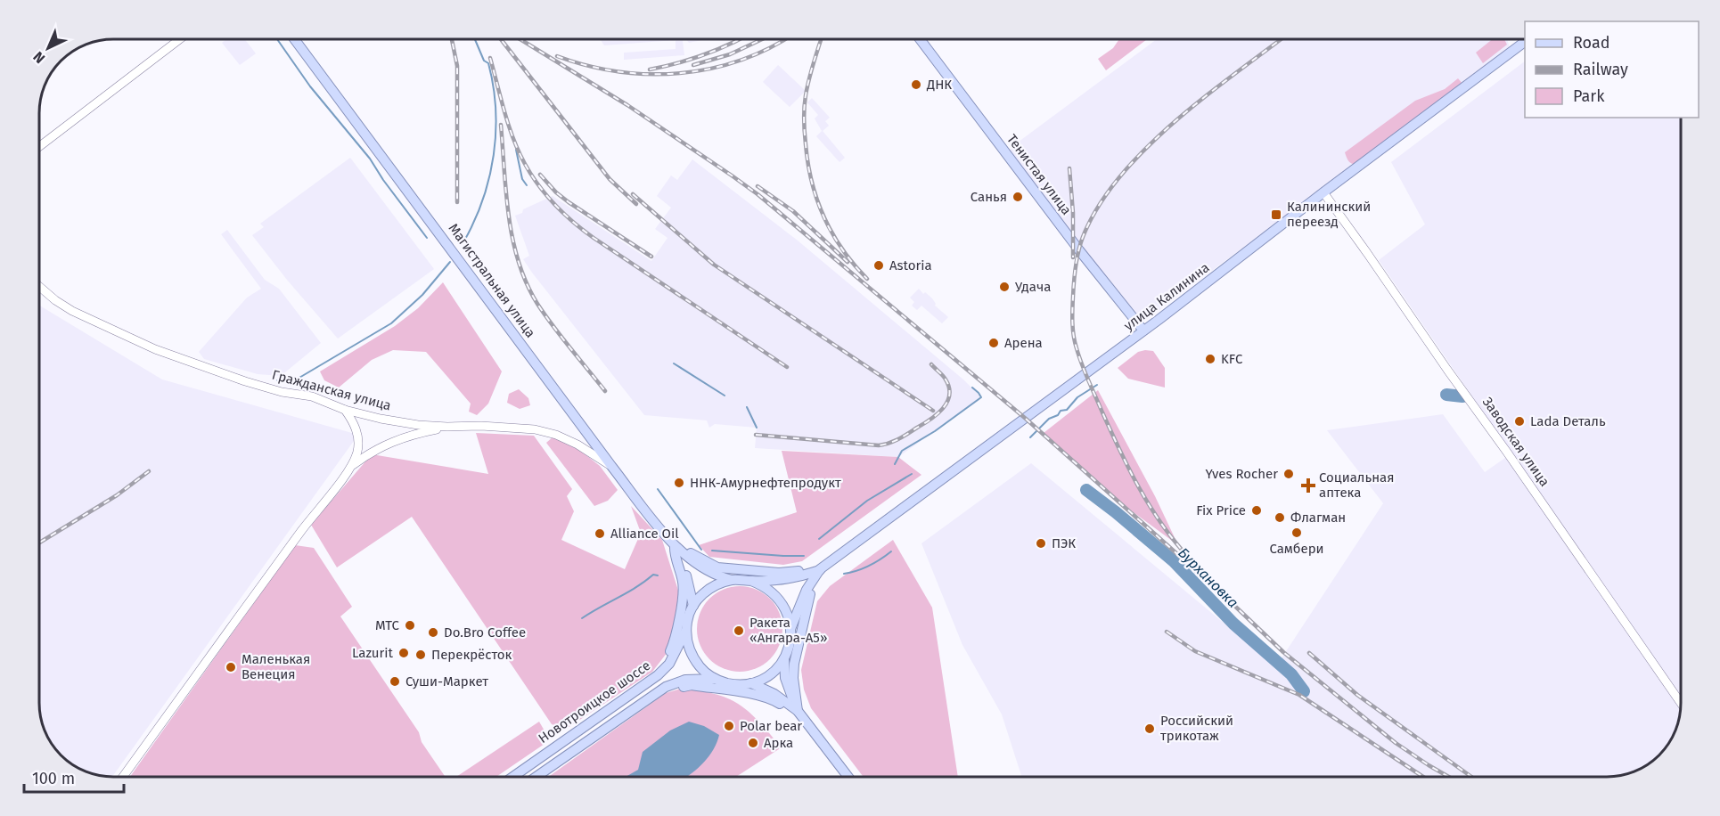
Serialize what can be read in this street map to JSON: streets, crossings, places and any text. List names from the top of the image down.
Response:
{
  "streets": {
    "main road": [
      "Тенистая улица",
      "Магистральная улица",
      "улица Калинина",
      "Новотроицкое шоссе"
    ],
    "street": ["Гражданская улица", "Заводская улица"]
  },
  "crossings": [
    ["Тенистая улица", "улица Калинина"],
    ["Магистральная улица", "Гражданская улица"],
    ["улица Калинина", "Заводская улица"]
  ],
  "water": ["Бурхановка"],
  "places": {
    "other": [
      "ДНК",
      "Санья",
      "Astoria",
      "Удача",
      "Арена",
      "KFC",
      "Lada Dеталь",
      "Yves Rocher",
      "ННК-Амурнефтепродукт",
      "Fix Price",
      "Флагман",
      "Самбери",
      "Alliance Oil",
      "ПЭК",
      "МТС",
      "Ракета «Ангара-А5»",
      "Do.Bro Coffee",
      "Lazurit",
      "Перекрёсток",
      "Маленькая Венеция",
      "Суши-Маркет",
      "Polar bear",
      "Российский трикотаж",
      "Арка"
    ],
    "transit": ["Калининский переезд"],
    "health": ["Социальная аптека"]
  },
  "legend": ["Road", "Railway", "Park"],
  "scale_bar": "100 m",
  "north": "bottom left"
}
